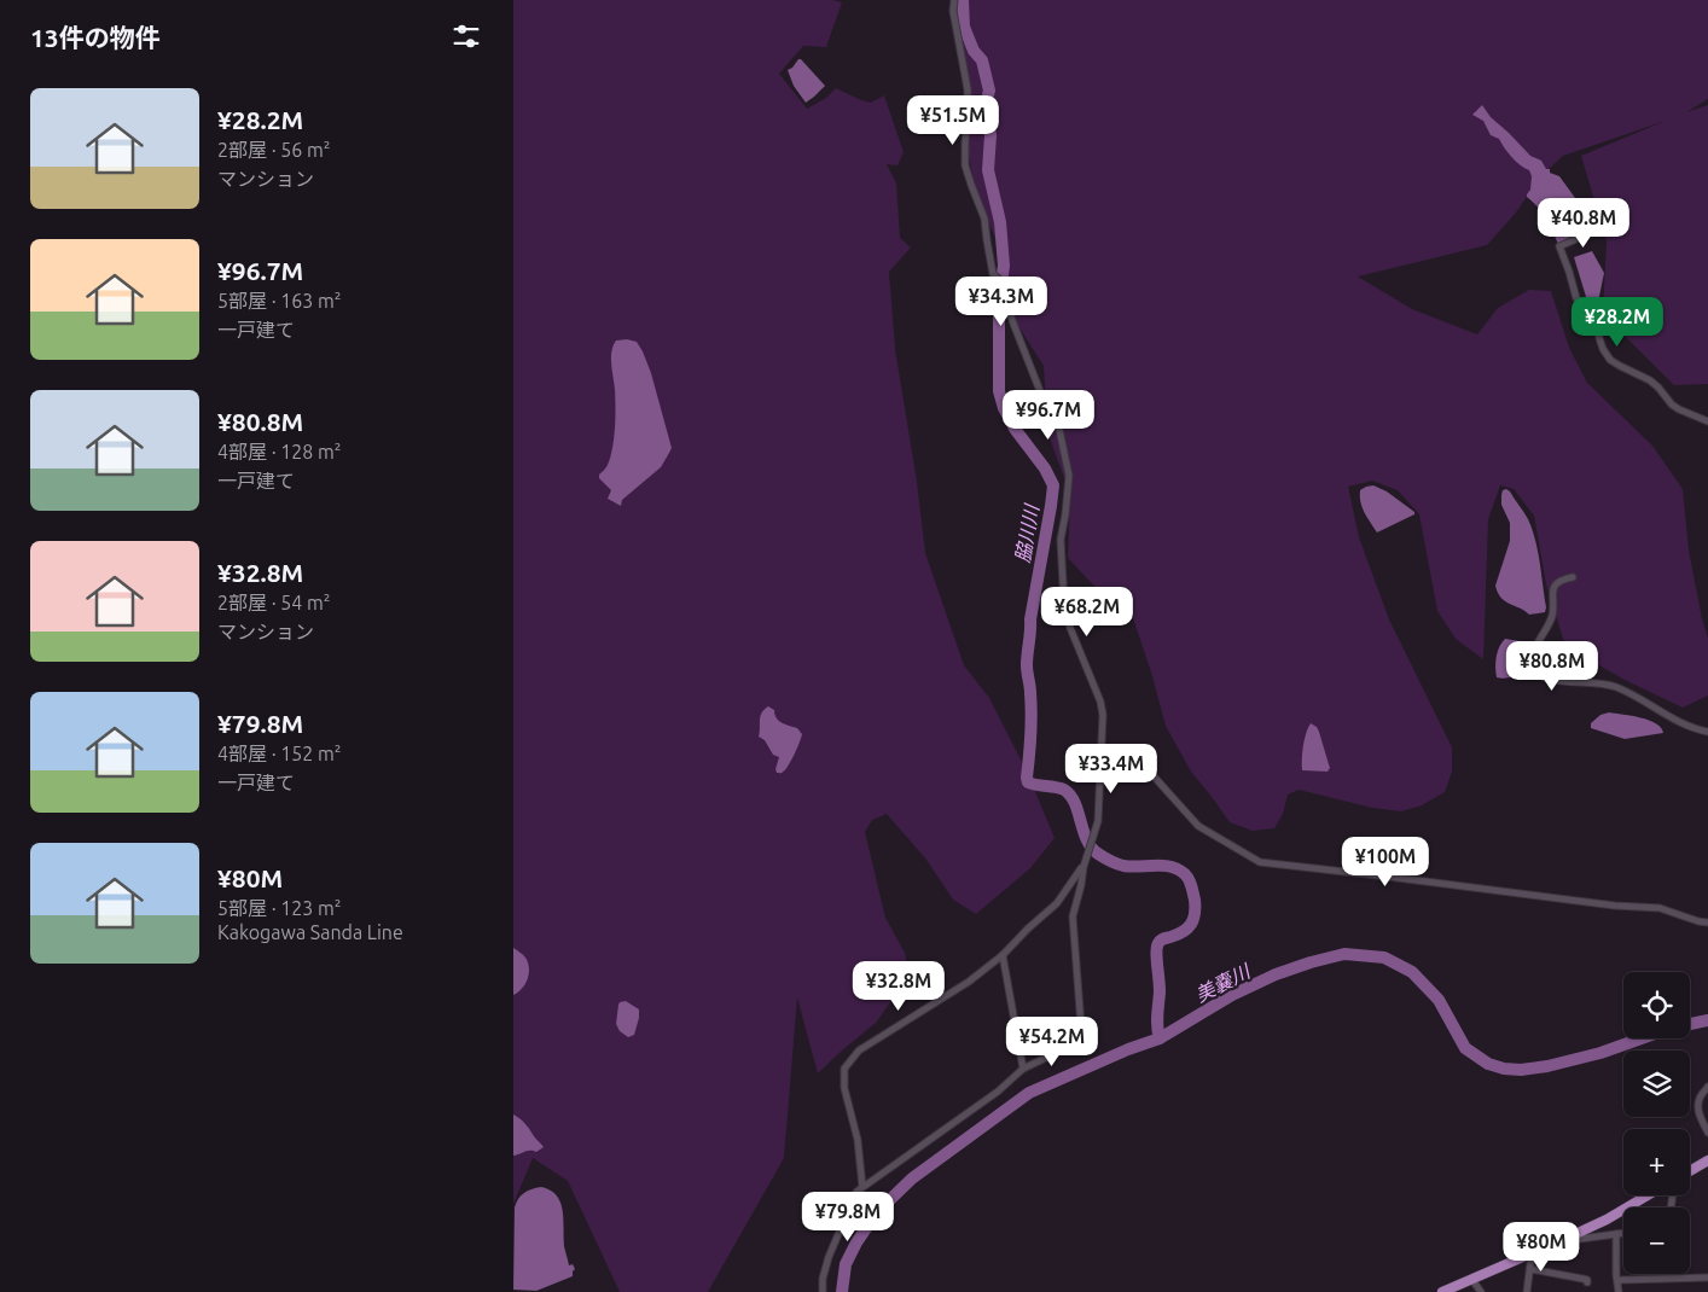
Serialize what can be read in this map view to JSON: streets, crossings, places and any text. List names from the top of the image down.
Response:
{
  "water": ["脇川川", "美嚢川"],
  "page": {
    "heading": "13件の物件",
    "list": [
      {
        "name": "¥28.2M",
        "note": "2部屋 · 56 m² · マンション"
      },
      {
        "name": "¥96.7M",
        "note": "5部屋 · 163 m² · 一戸建て"
      },
      {
        "name": "¥80.8M",
        "note": "4部屋 · 128 m² · 一戸建て"
      },
      {
        "name": "¥32.8M",
        "note": "2部屋 · 54 m² · マンション"
      },
      {
        "name": "¥79.8M",
        "note": "4部屋 · 152 m² · 一戸建て"
      },
      {
        "name": "¥80M",
        "note": "5部屋 · 123 m² · Kakogawa Sanda Line"
      }
    ],
    "price": [
      "¥51.5M",
      "¥40.8M",
      "¥34.3M",
      "¥28.2M",
      "¥96.7M",
      "¥68.2M",
      "¥80.8M",
      "¥33.4M",
      "¥100M",
      "¥32.8M",
      "¥54.2M",
      "¥79.8M",
      "¥80M"
    ],
    "map_buttons": ["+", "−"]
  }
}
